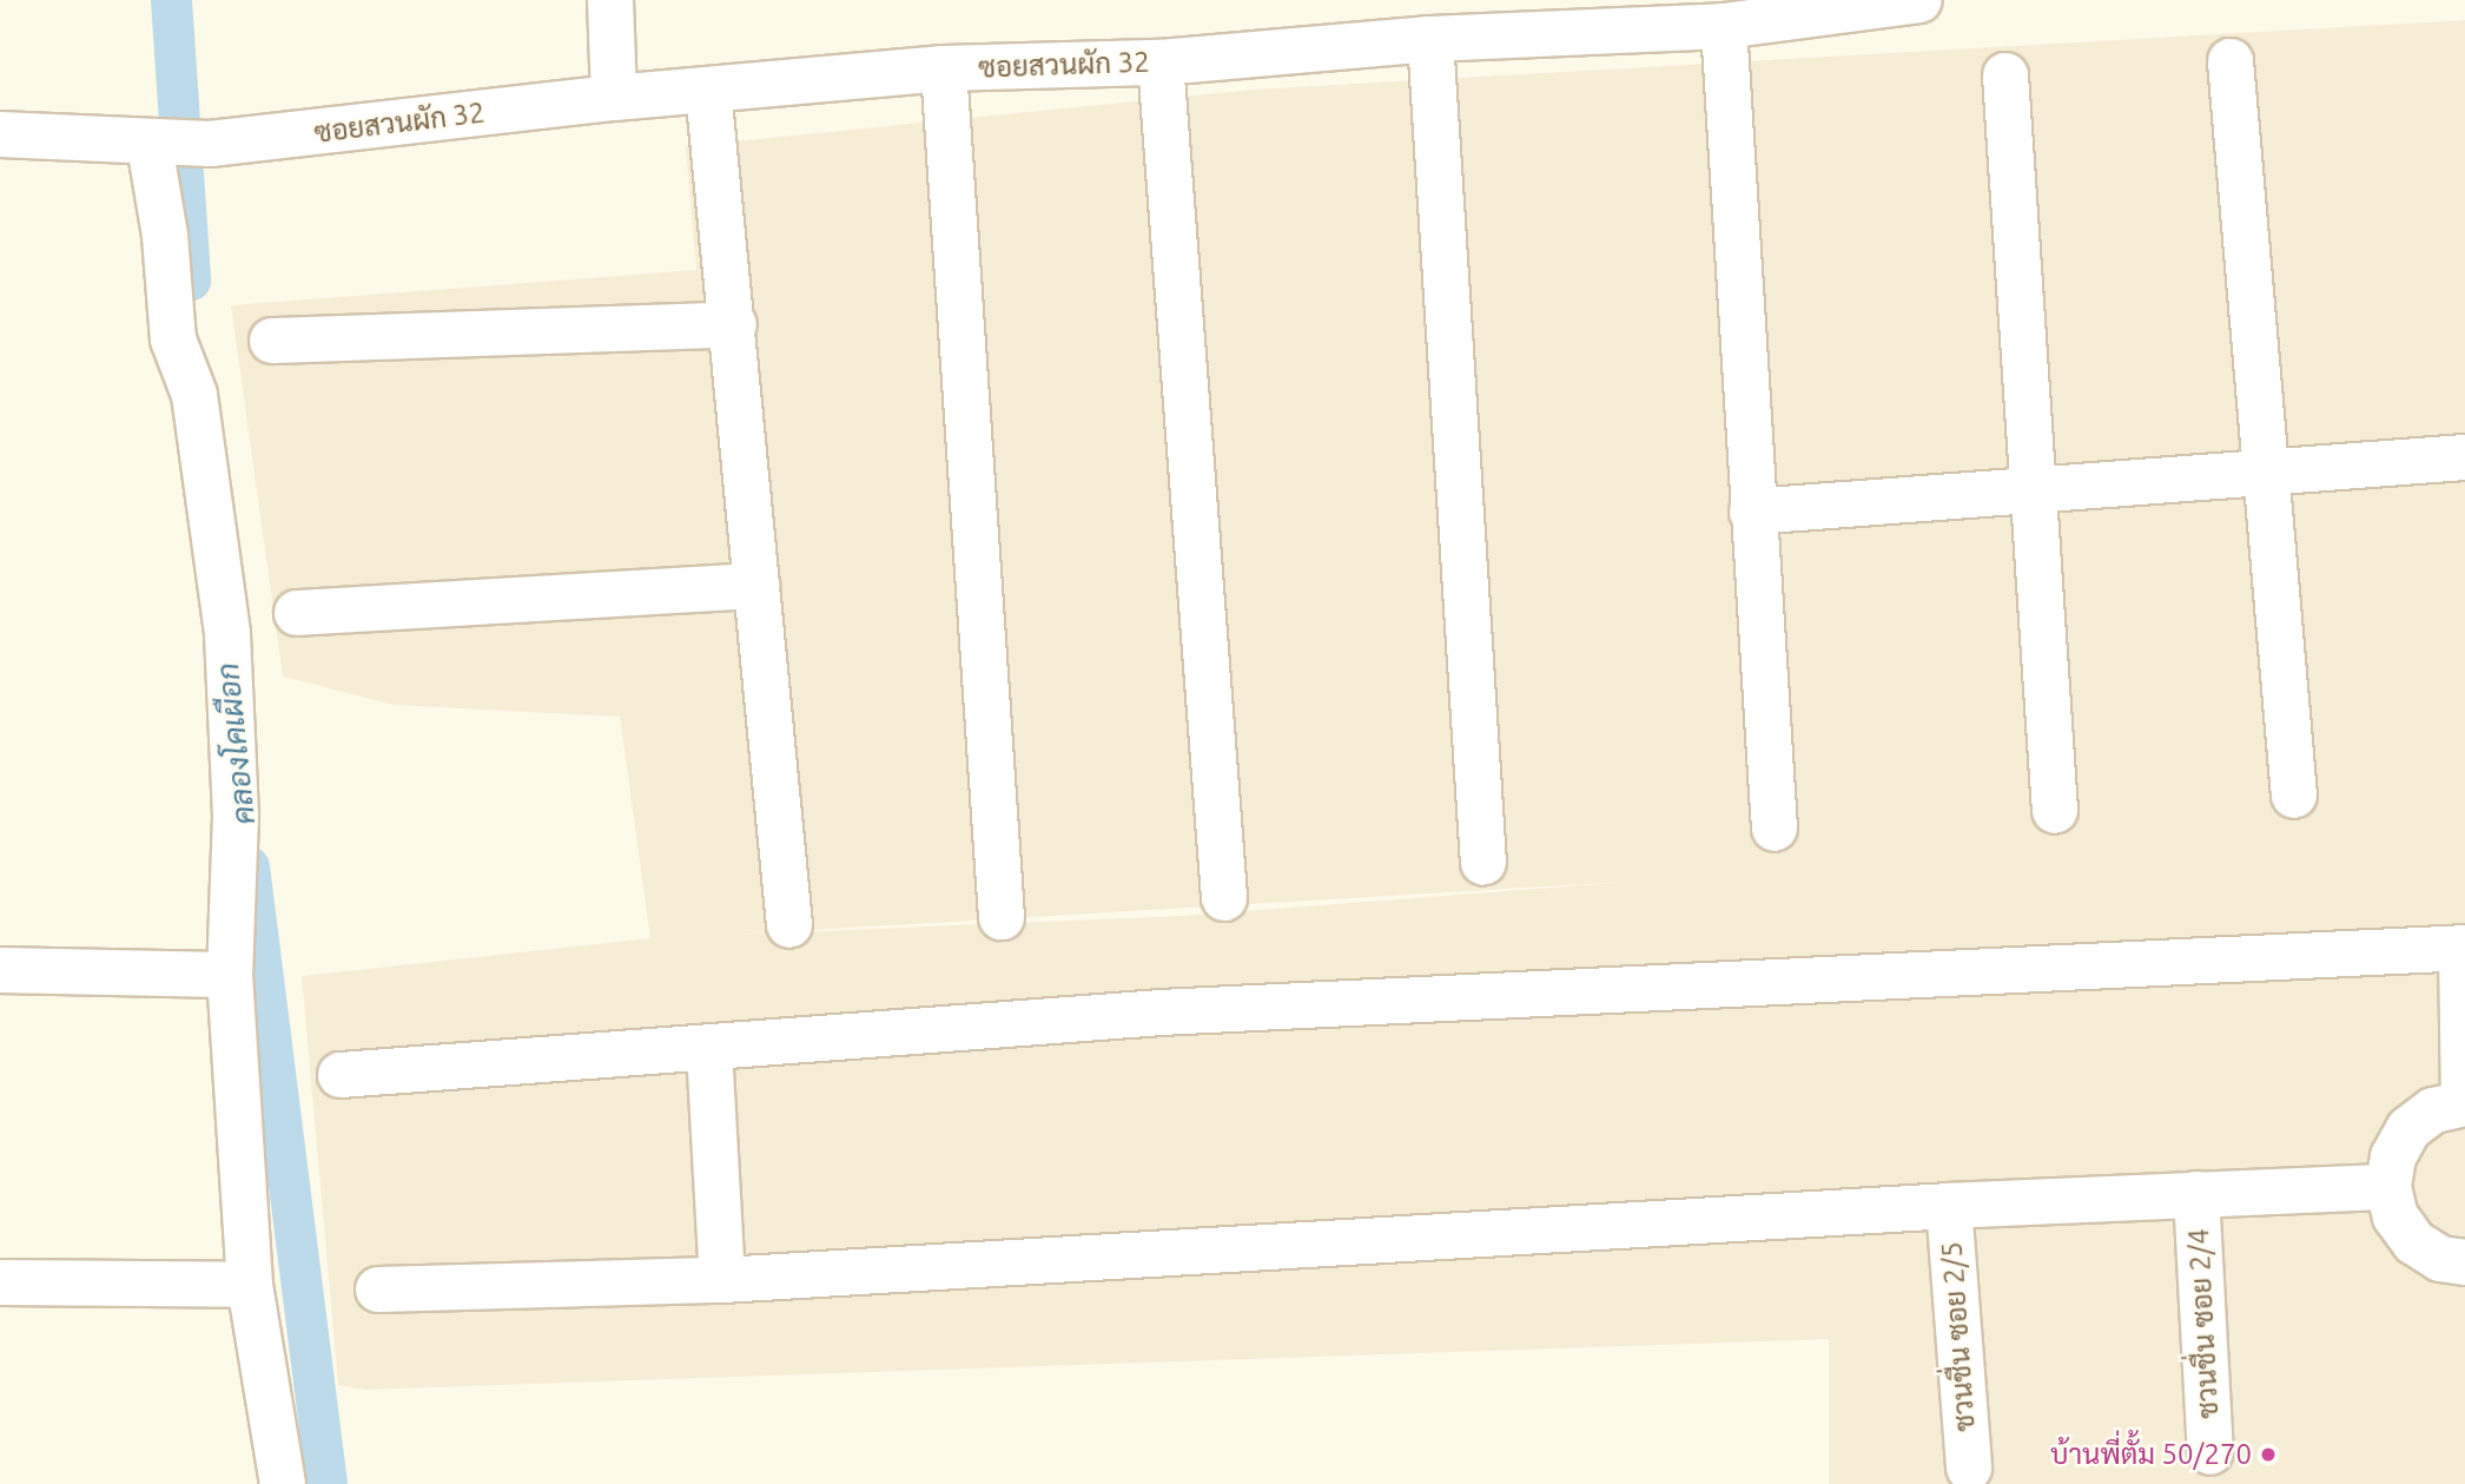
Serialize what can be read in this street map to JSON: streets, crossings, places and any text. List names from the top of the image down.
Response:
{
  "streets": {
    "street": ["ซอยสวนผัก 32", "ชวนชื่น ซอย 2/4", "ชวนชื่น ซอย 2/5"]
  },
  "water": ["คลองโคเผือก"],
  "places": ["บ้านพี่ตั้ม 50/270"]
}
